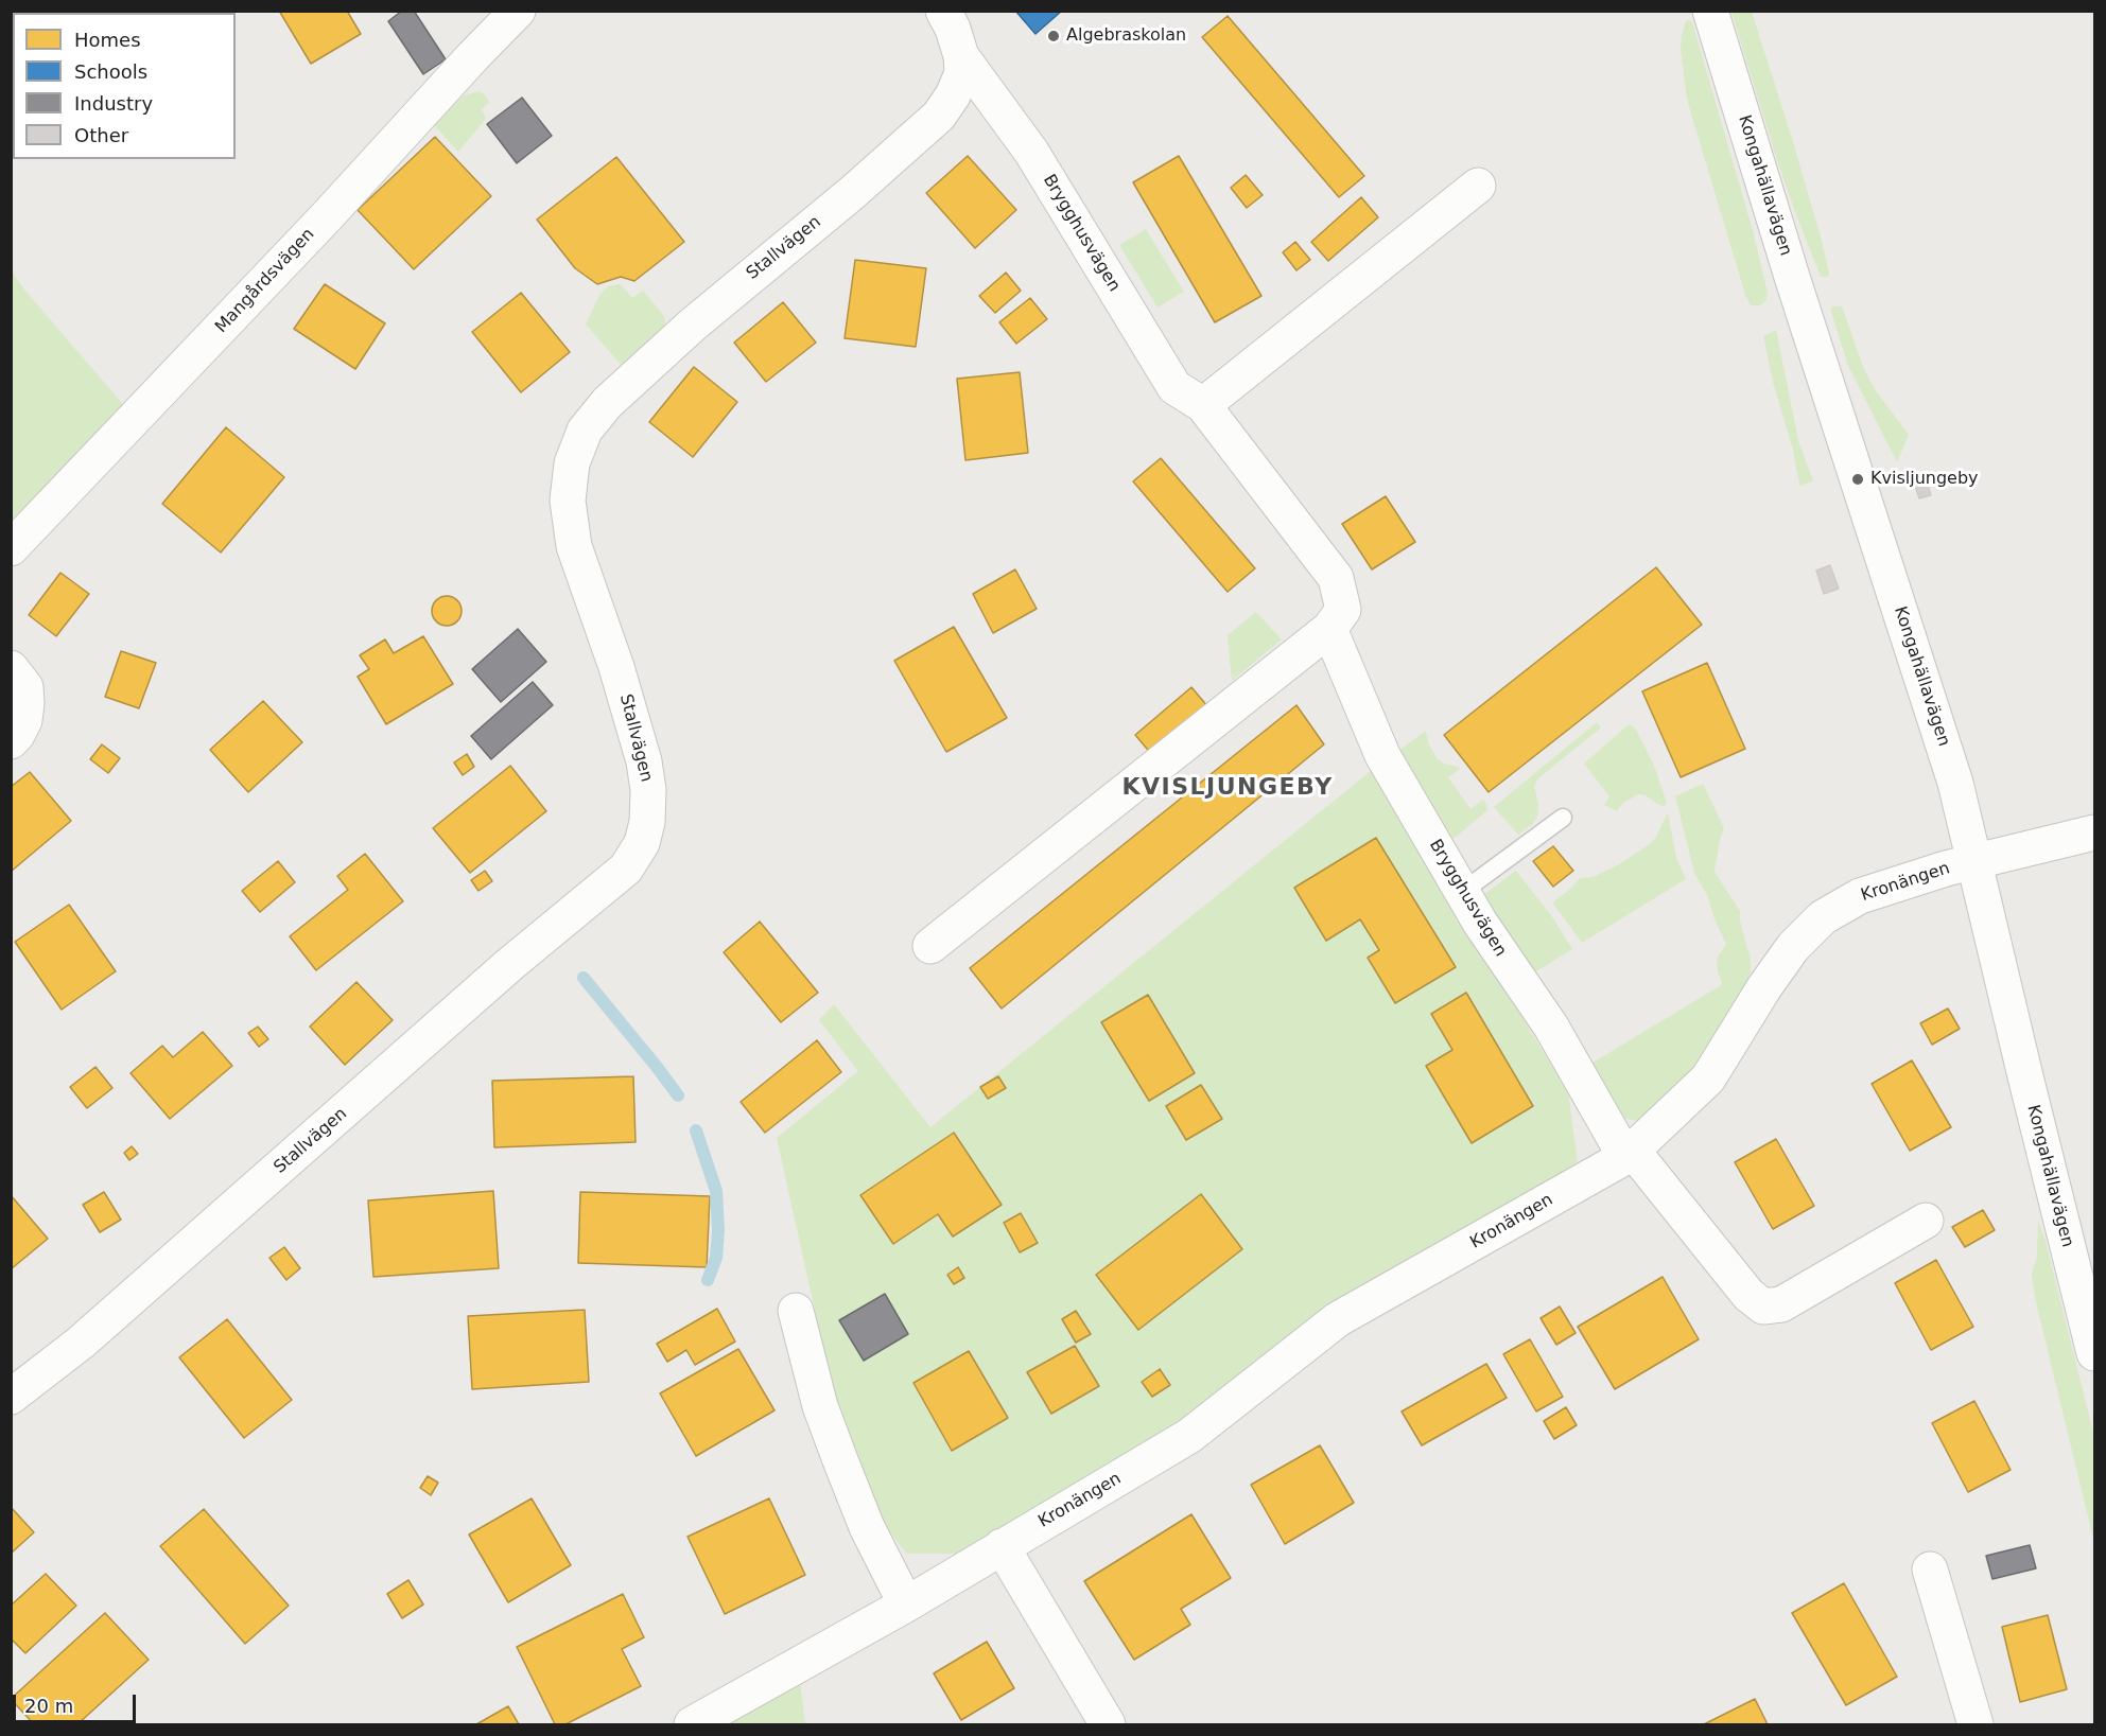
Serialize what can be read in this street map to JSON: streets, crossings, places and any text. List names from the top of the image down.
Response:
{
  "streets": {
    "street": [
      "Kongahällavägen",
      "Brygghusvägen",
      "Stallvägen",
      "Mangårdsvägen",
      "Kronängen"
    ]
  },
  "crossings": [
    ["Kongahällavägen", "Kronängen"],
    ["Brygghusvägen", "Stallvägen"],
    ["Brygghusvägen", "Kronängen"]
  ],
  "districts": ["KVISLJUNGEBY"],
  "places": ["Algebraskolan", "Kvisljungeby"],
  "legend": [
    "Homes",
    "Schools",
    "Industry",
    "Other"
  ],
  "scale_bar": "20 m"
}
